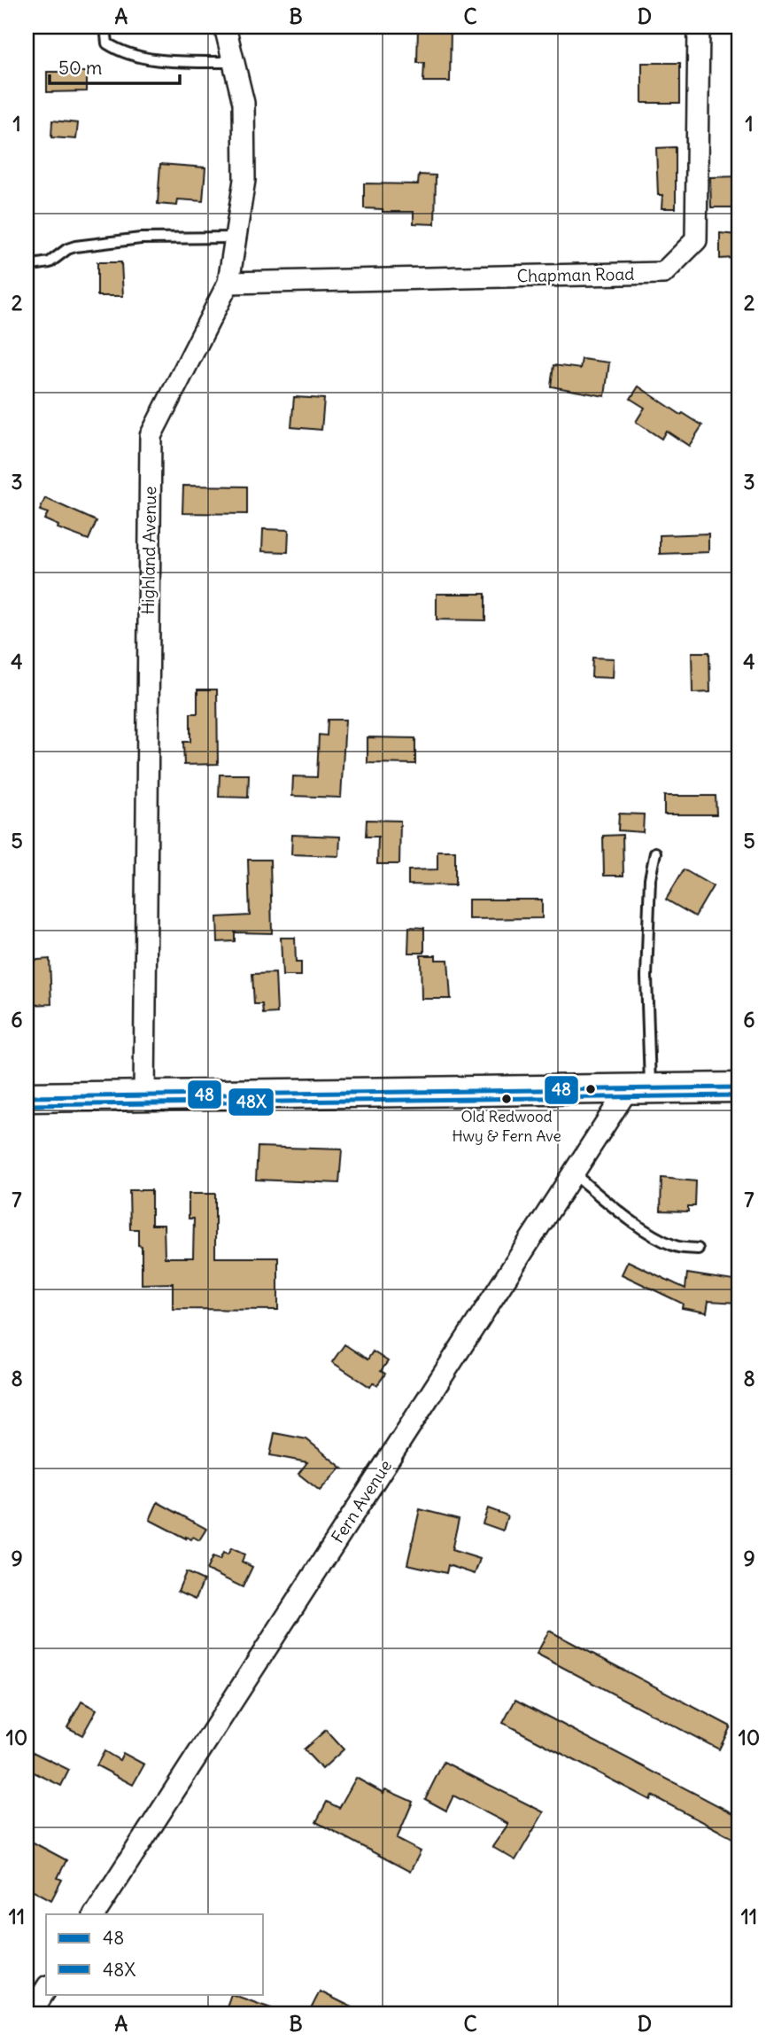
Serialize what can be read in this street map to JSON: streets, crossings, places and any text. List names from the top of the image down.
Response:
{
  "streets": {
    "street": ["Chapman Road", "Highland Avenue", "Fern Avenue"]
  },
  "crossings": [
    ["Chapman Road", "Highland Avenue"]
  ],
  "places": ["Old Redwood Hwy & Fern Ave"],
  "lines": ["transit line 48", "transit line 48X"],
  "legend": ["48", "48X"],
  "scale_bar": "50 m",
  "grid": {
    "columns": [
      "A",
      "B",
      "C",
      "D"
    ],
    "rows": [
      "1",
      "2",
      "3",
      "4",
      "5",
      "6",
      "7",
      "8",
      "9",
      "10",
      "11"
    ]
  }
}
